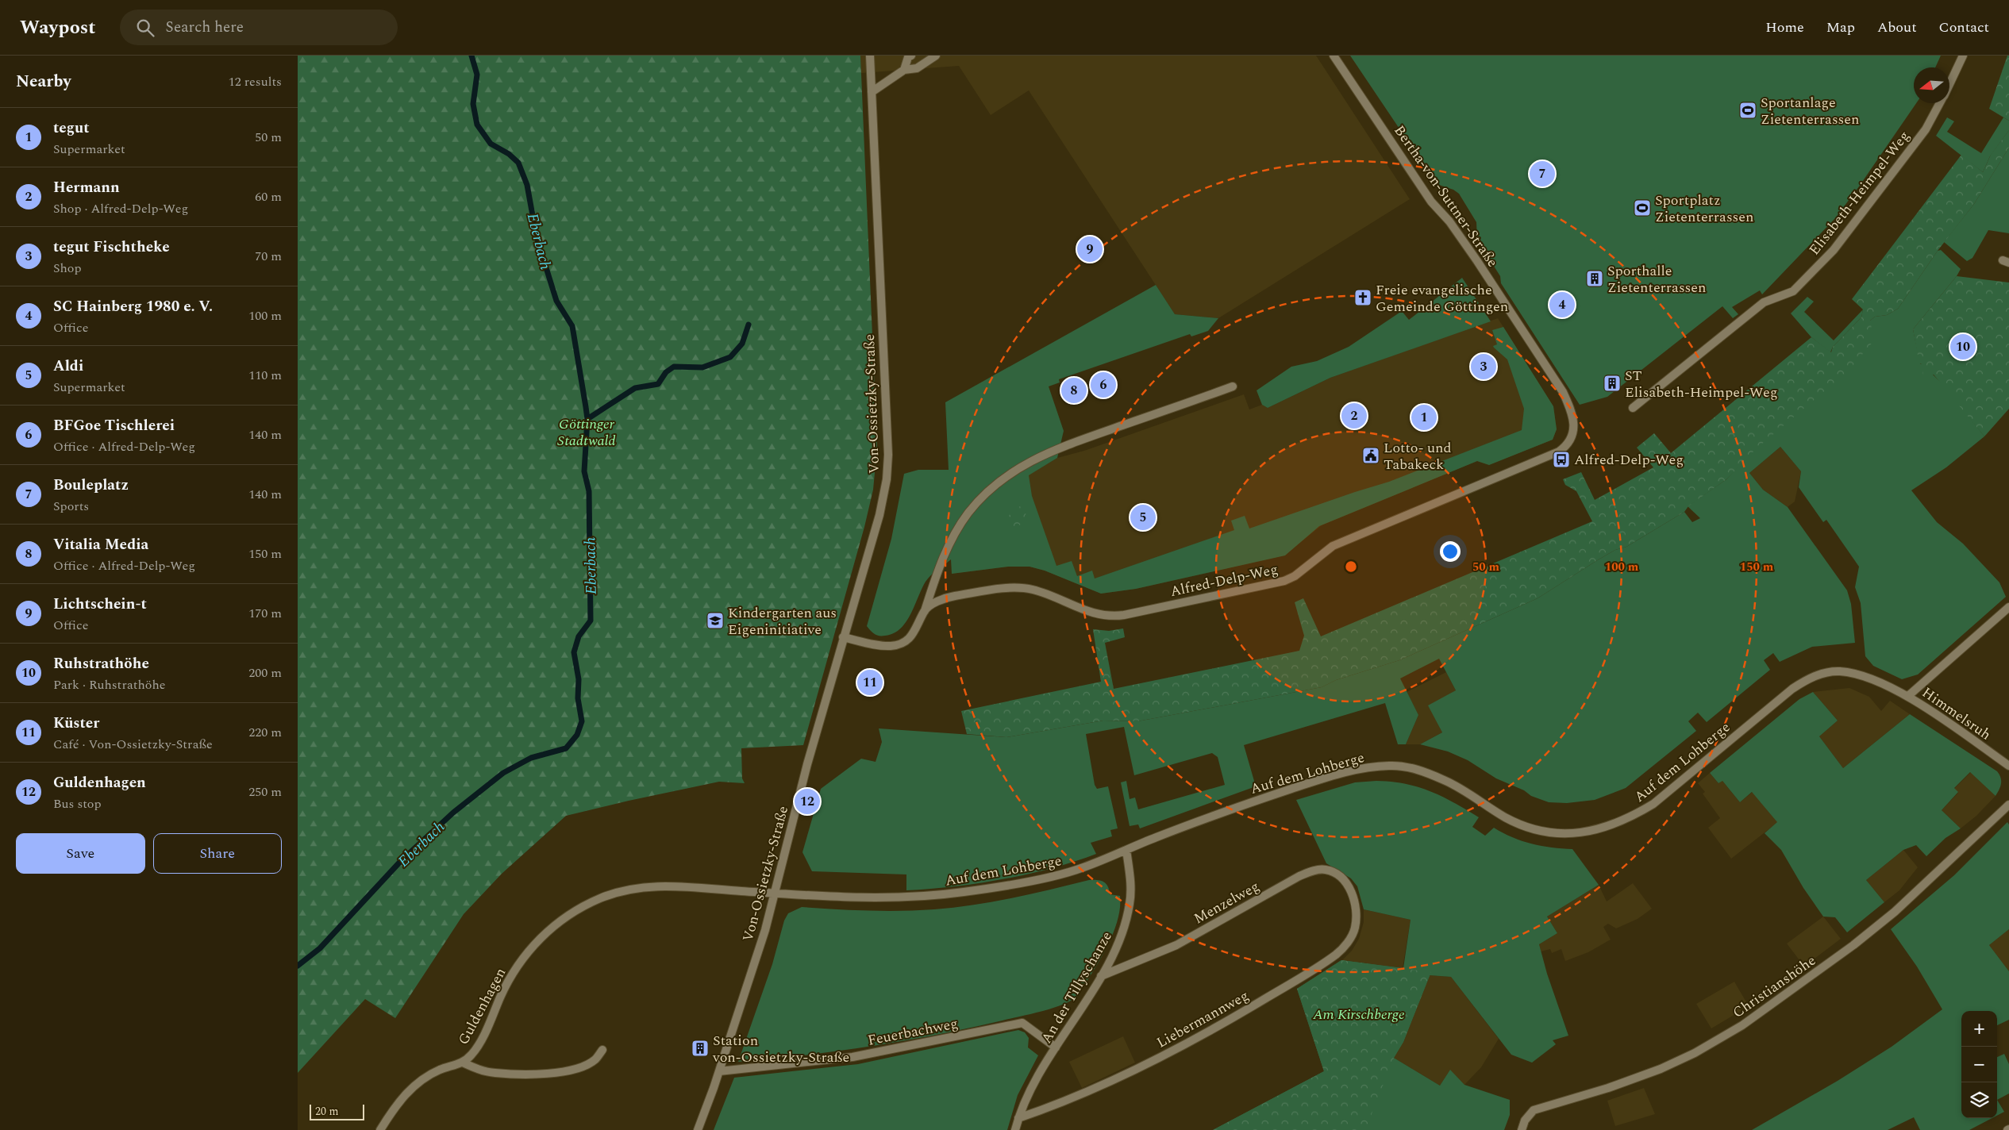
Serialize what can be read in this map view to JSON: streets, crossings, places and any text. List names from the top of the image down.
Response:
{
  "streets": {
    "street": [
      "Elisabeth-Heimpel-Weg",
      "Bertha-von-Suttner-Straße",
      "Von-Ossietzky-Straße",
      "Alfred-Delp-Weg",
      "Himmelsruh",
      "Auf dem Lohberge",
      "Menzelweg",
      "Christianshöhe",
      "An der Tillyschanze",
      "Guldenhagen",
      "Liebermannweg",
      "Feuerbachweg"
    ]
  },
  "crossings": [
    ["Bertha-von-Suttner-Straße", "Alfred-Delp-Weg"],
    ["Von-Ossietzky-Straße", "Auf dem Lohberge"],
    ["Von-Ossietzky-Straße", "Guldenhagen"],
    ["Von-Ossietzky-Straße", "Feuerbachweg"],
    ["Himmelsruh", "Auf dem Lohberge"],
    ["Auf dem Lohberge", "An der Tillyschanze"],
    ["Auf dem Lohberge", "Guldenhagen"],
    ["Menzelweg", "An der Tillyschanze"],
    ["Menzelweg", "Liebermannweg"],
    ["An der Tillyschanze", "Liebermannweg"],
    ["An der Tillyschanze", "Feuerbachweg"]
  ],
  "water": ["Eberbach"],
  "parks": ["Göttinger Stadtwald", "Am Kirschberge"],
  "places": {
    "sports": ["Sportanlage Zietenterrassen", "Sportplatz Zietenterrassen"],
    "building": ["Sporthalle Zietenterrassen", "ST Elisabeth-Heimpel-Weg", "Station von-Ossietzky-Straße"],
    "church": ["Freie evangelische Gemeinde Göttingen"],
    "public building": ["Lotto- und Tabakeck"],
    "bus stop": ["Alfred-Delp-Weg"],
    "school or university": ["Kindergarten aus Eigeninitiative"]
  },
  "scale_bar": "20 m",
  "north": "left",
  "page": {
    "header": "Waypost",
    "search": "Search here",
    "nav": [
      "Home",
      "Map",
      "About",
      "Contact"
    ],
    "heading": ["Nearby", "12 results"],
    "list": [
      {
        "mark": "1",
        "name": "tegut",
        "note": "Supermarket",
        "value": "50 m"
      },
      {
        "mark": "2",
        "name": "Hermann",
        "note": "Shop · Alfred-Delp-Weg",
        "value": "60 m"
      },
      {
        "mark": "3",
        "name": "tegut Fischtheke",
        "note": "Shop",
        "value": "70 m"
      },
      {
        "mark": "4",
        "name": "SC Hainberg 1980 e. V.",
        "note": "Office",
        "value": "100 m"
      },
      {
        "mark": "5",
        "name": "Aldi",
        "note": "Supermarket",
        "value": "110 m"
      },
      {
        "mark": "6",
        "name": "BFGoe Tischlerei",
        "note": "Office · Alfred-Delp-Weg",
        "value": "140 m"
      },
      {
        "mark": "7",
        "name": "Bouleplatz",
        "note": "Sports",
        "value": "140 m"
      },
      {
        "mark": "8",
        "name": "Vitalia Media",
        "note": "Office · Alfred-Delp-Weg",
        "value": "150 m"
      },
      {
        "mark": "9",
        "name": "Lichtschein-t",
        "note": "Office",
        "value": "170 m"
      },
      {
        "mark": "10",
        "name": "Ruhstrathöhe",
        "note": "Park · Ruhstrathöhe",
        "value": "200 m"
      },
      {
        "mark": "11",
        "name": "Küster",
        "note": "Café · Von-Ossietzky-Straße",
        "value": "220 m"
      },
      {
        "mark": "12",
        "name": "Guldenhagen",
        "note": "Bus stop",
        "value": "250 m"
      }
    ],
    "pins": [
      "7",
      "9",
      "4",
      "10",
      "3",
      "6",
      "8",
      "2",
      "1",
      "5",
      "11",
      "12"
    ],
    "buttons": ["Save", "Share"],
    "map_buttons": ["+", "−"],
    "scale": "20 m"
  },
  "rings": ["50 m", "100 m", "150 m"]
}
